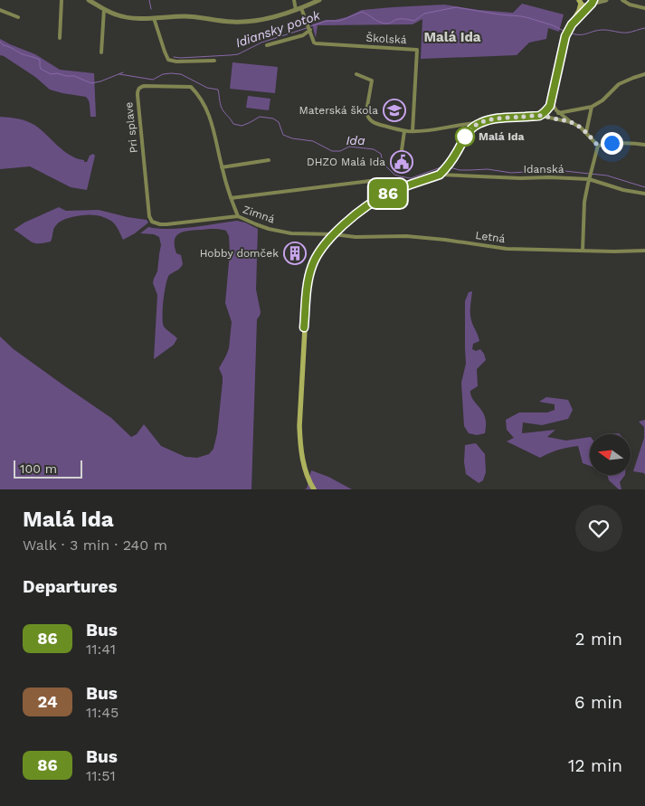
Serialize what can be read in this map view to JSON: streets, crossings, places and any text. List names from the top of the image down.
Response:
{
  "streets": {
    "street": [
      "Školská",
      "Pri splave",
      "Idanská",
      "Zimná",
      "Letná"
    ]
  },
  "crossings": [
    ["Pri splave", "Zimná"],
    ["Zimná", "Letná"]
  ],
  "districts": ["Malá Ida"],
  "water": ["Idiansky potok", "Ida"],
  "places": {
    "school or university": ["Materská škola"],
    "other": ["Malá Ida"],
    "public building": ["DHZO Malá Ida"],
    "building": ["Hobby domček"]
  },
  "lines": ["bus line 86"],
  "scale_bar": "100 m",
  "north": "left",
  "page": {
    "on_map": "86",
    "scale": "100 m",
    "heading": [
      ["Malá Ida", "Walk · 3 min · 240 m"],
      "Departures"
    ],
    "list": [
      {
        "mark": "86",
        "name": "Bus",
        "note": "11:41",
        "value": "2 min"
      },
      {
        "mark": "24",
        "name": "Bus",
        "note": "11:45",
        "value": "6 min"
      },
      {
        "mark": "86",
        "name": "Bus",
        "note": "11:51",
        "value": "12 min"
      }
    ]
  }
}
